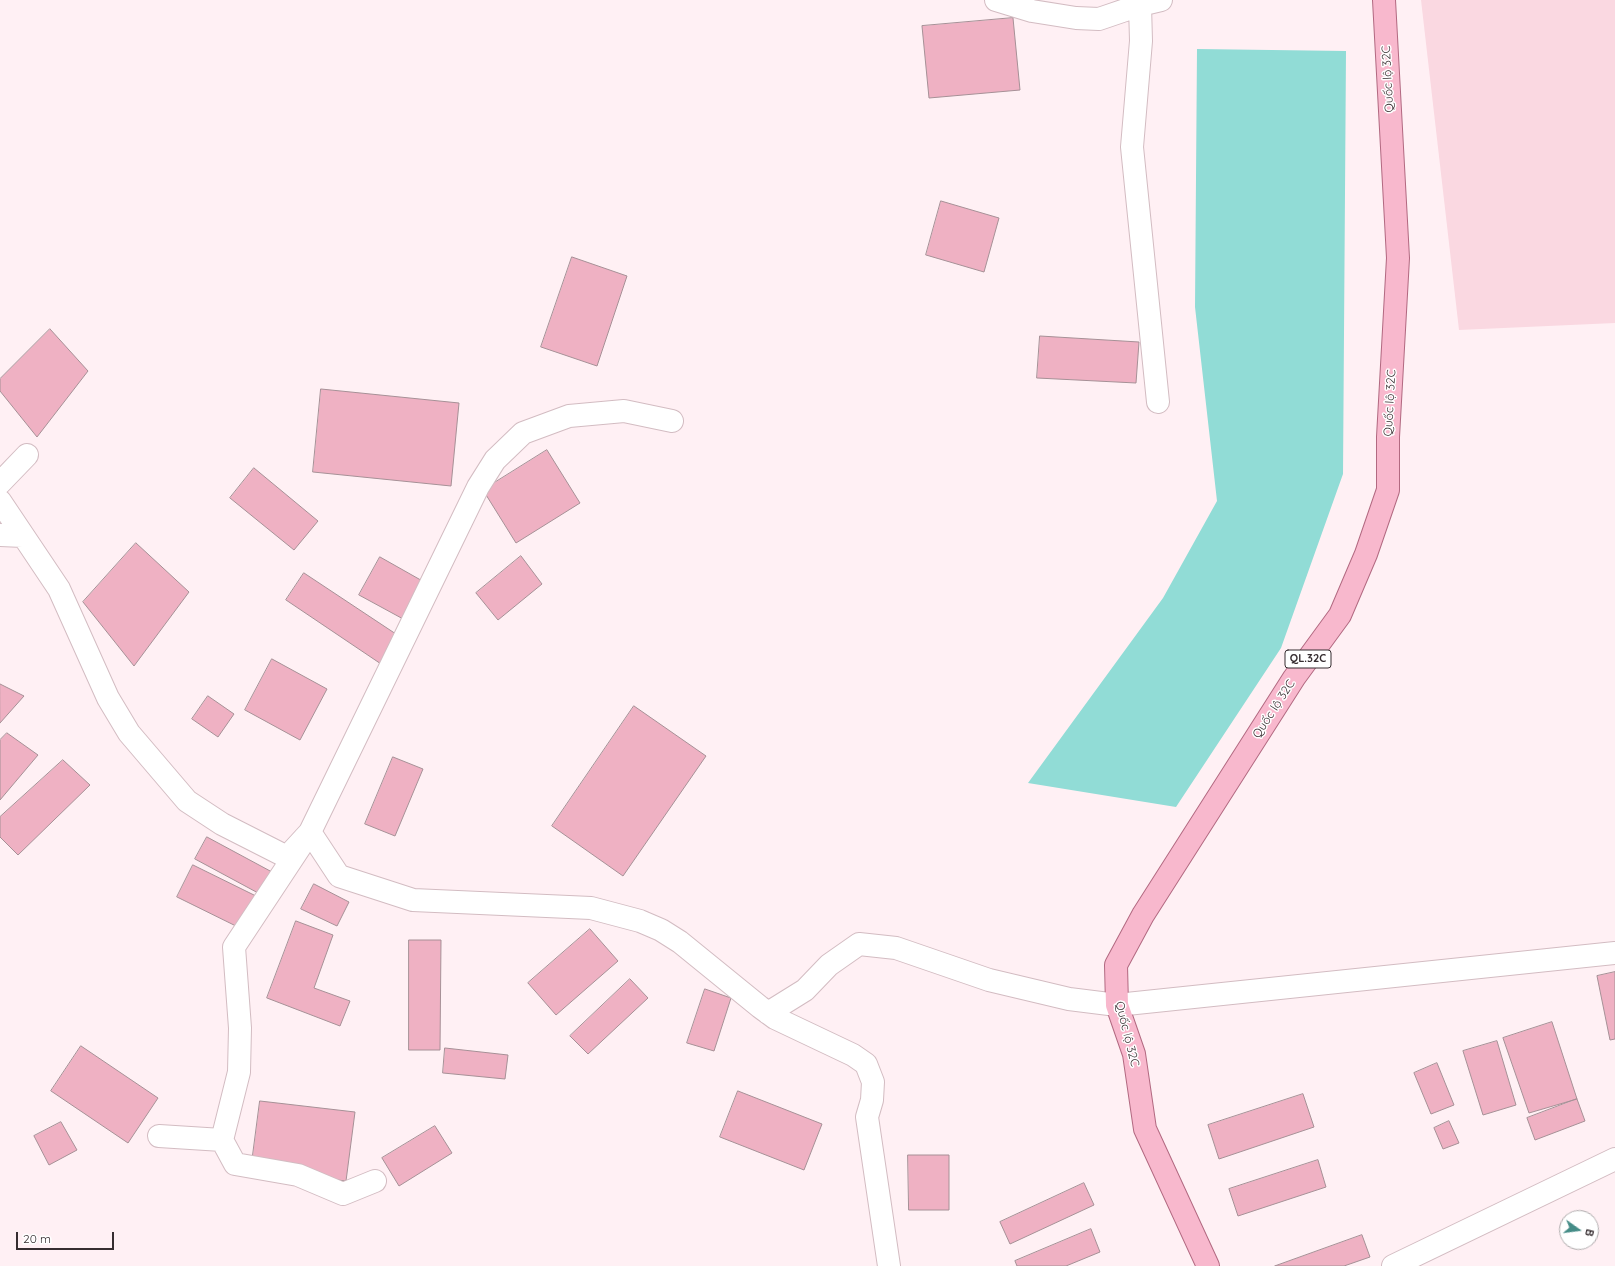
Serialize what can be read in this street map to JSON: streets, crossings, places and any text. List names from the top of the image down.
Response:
{
  "streets": {
    "main road": ["Quốc lộ 32C", "QL.32C"]
  },
  "scale_bar": "20 m",
  "north": "right"
}
